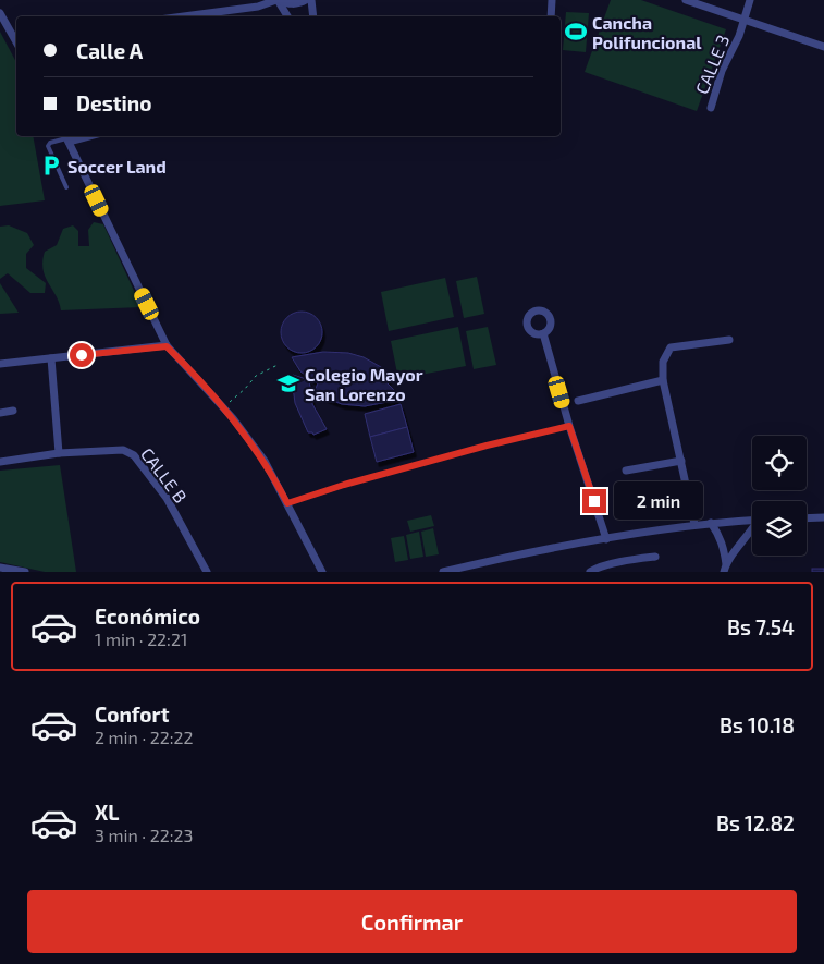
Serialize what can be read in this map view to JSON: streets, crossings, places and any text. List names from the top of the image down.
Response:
{
  "streets": {
    "street": ["CALLE 3", "CALLE B"]
  },
  "places": {
    "sports": ["Cancha Polifuncional"],
    "parking": ["Soccer Land"],
    "school or university": ["Colegio Mayor San Lorenzo"]
  },
  "page": {
    "banner": ["Calle A", "Destino"],
    "bubble": "2 min",
    "list": [
      {
        "name": "Económico",
        "note": "1 min · 22:21",
        "value": "Bs 7.54"
      },
      {
        "name": "Confort",
        "note": "2 min · 22:22",
        "value": "Bs 10.18"
      },
      {
        "name": "XL",
        "note": "3 min · 22:23",
        "value": "Bs 12.82"
      }
    ],
    "buttons": "Confirmar"
  }
}
